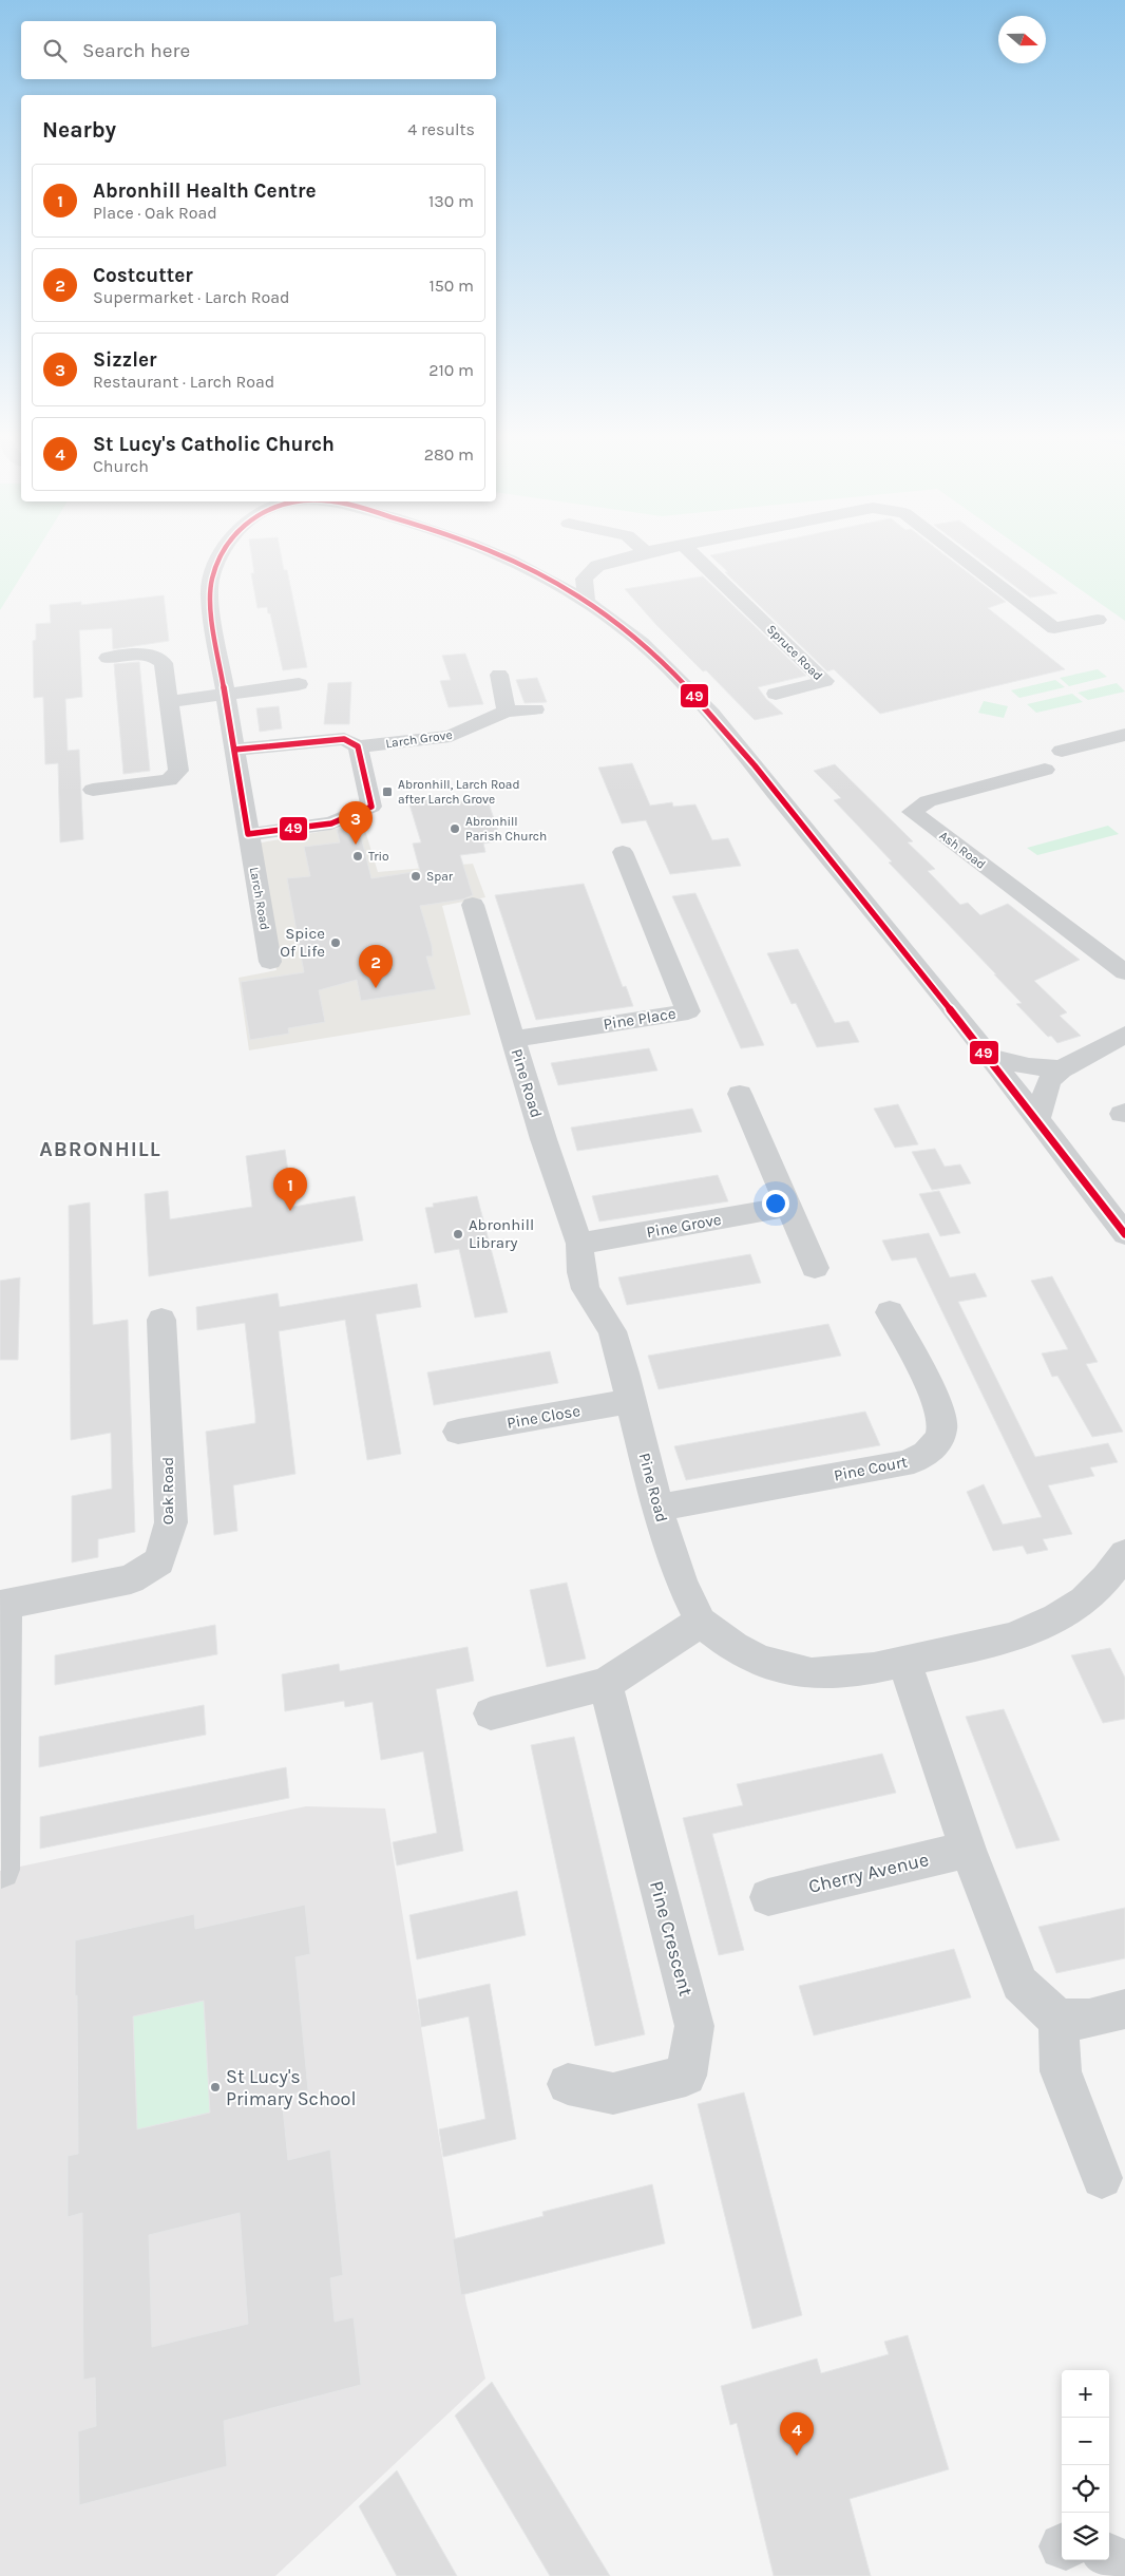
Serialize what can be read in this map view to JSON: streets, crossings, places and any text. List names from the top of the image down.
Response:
{
  "streets": {
    "street": [
      "Spruce Road",
      "Larch Grove",
      "Ash Road",
      "Larch Road",
      "Pine Place",
      "Pine Road",
      "Pine Grove",
      "Pine Close",
      "Pine Court",
      "Oak Road",
      "Cherry Avenue",
      "Pine Crescent"
    ]
  },
  "crossings": [
    ["Pine Place", "Pine Road"],
    ["Pine Road", "Pine Grove"],
    ["Pine Road", "Pine Close"],
    ["Pine Road", "Pine Court"]
  ],
  "districts": ["ABRONHILL"],
  "places": {
    "transit": ["Abronhill, Larch Road after Larch Grove"],
    "other": [
      "Abronhill Parish Church",
      "Trio",
      "Spar",
      "Spice Of Life",
      "Abronhill Library",
      "St Lucy's Primary School"
    ]
  },
  "lines": ["transit line 49"],
  "north": "right",
  "page": {
    "search": "Search here",
    "heading": ["Nearby", "4 results"],
    "list": [
      {
        "mark": "1",
        "name": "Abronhill Health Centre",
        "note": "Place · Oak Road",
        "value": "130 m"
      },
      {
        "mark": "2",
        "name": "Costcutter",
        "note": "Supermarket · Larch Road",
        "value": "150 m"
      },
      {
        "mark": "3",
        "name": "Sizzler",
        "note": "Restaurant · Larch Road",
        "value": "210 m"
      },
      {
        "mark": "4",
        "name": "St Lucy's Catholic Church",
        "note": "Church",
        "value": "280 m"
      }
    ],
    "pins": [
      "3",
      "2",
      "1",
      "4"
    ],
    "map_buttons": ["+", "−"]
  }
}
